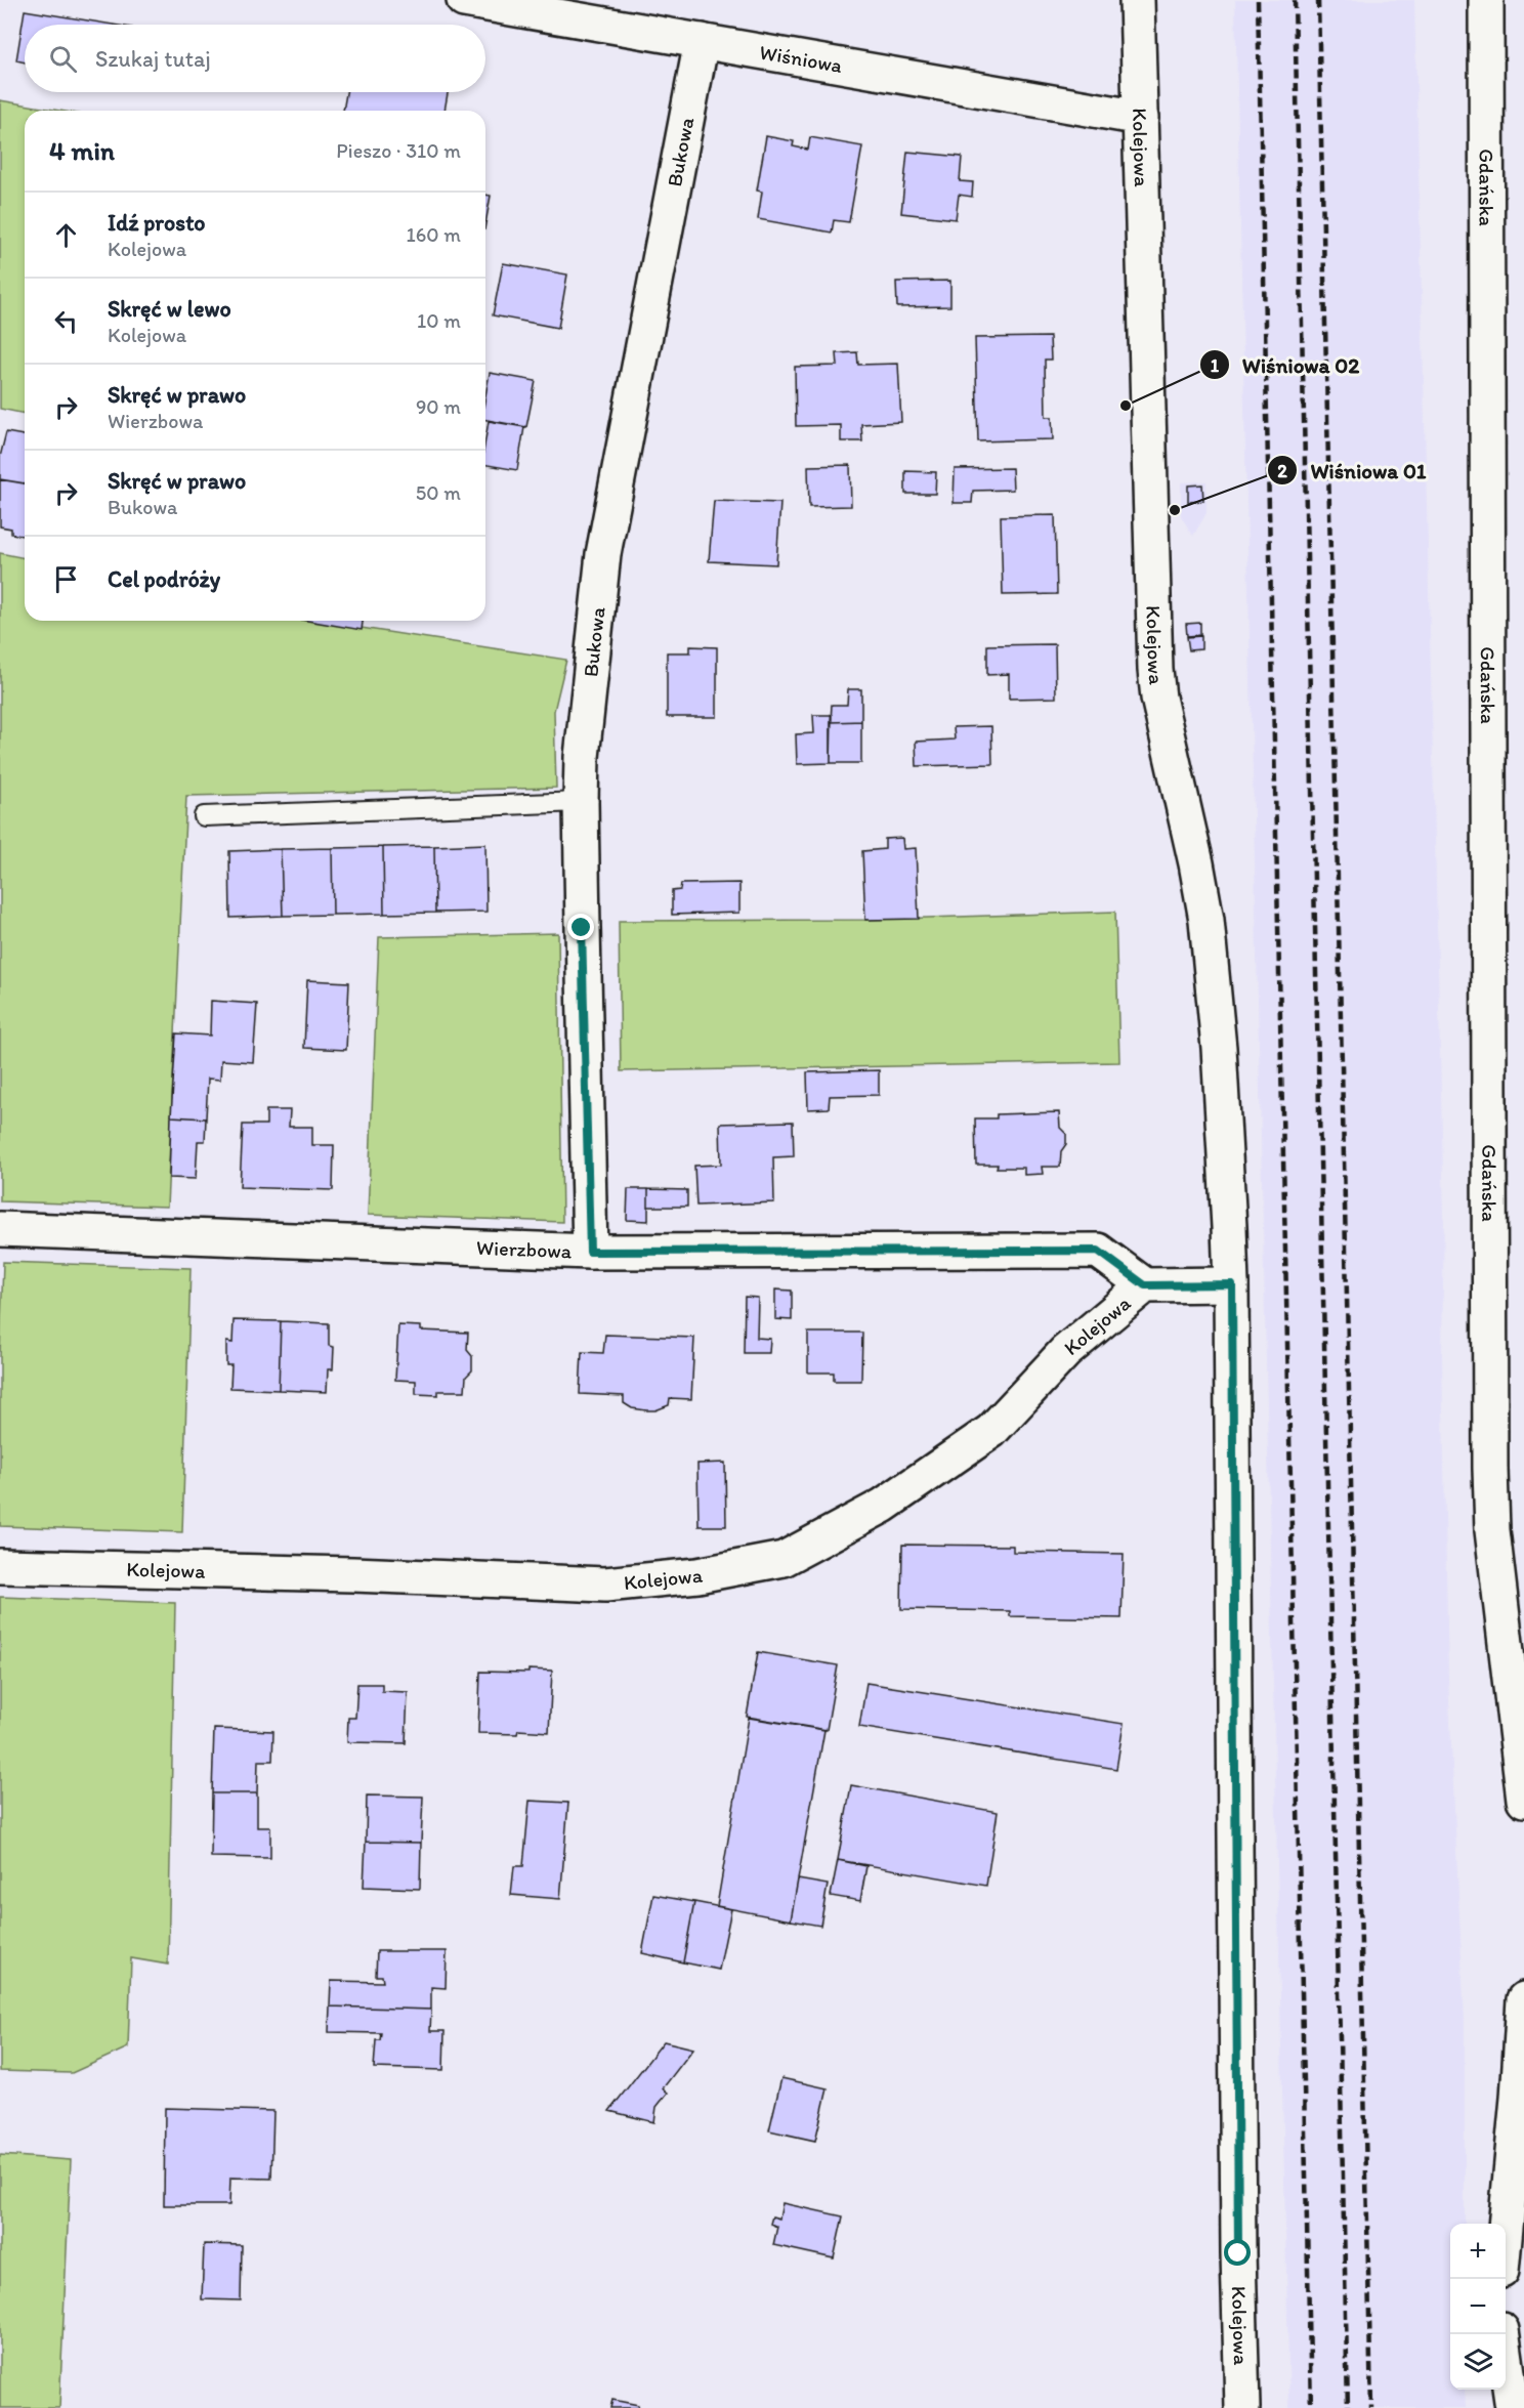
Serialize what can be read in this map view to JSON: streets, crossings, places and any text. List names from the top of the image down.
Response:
{
  "streets": {
    "street": [
      "Wiśniowa",
      "Kolejowa",
      "Bukowa",
      "Gdańska",
      "Wierzbowa"
    ]
  },
  "crossings": [
    ["Wiśniowa", "Kolejowa"],
    ["Wiśniowa", "Bukowa"],
    ["Kolejowa", "Wierzbowa"],
    ["Bukowa", "Wierzbowa"]
  ],
  "places": ["Wiśniowa 02", "Wiśniowa 01"],
  "page": {
    "search": "Szukaj tutaj",
    "heading": ["4 min", "Pieszo · 310 m"],
    "list": [
      ["Idź prosto", "Kolejowa", "160 m"],
      ["Skręć w lewo", "Kolejowa", "10 m"],
      ["Skręć w prawo", "Wierzbowa", "90 m"],
      ["Skręć w prawo", "Bukowa", "50 m"],
      "Cel podróży"
    ],
    "map_buttons": ["+", "−"]
  }
}
